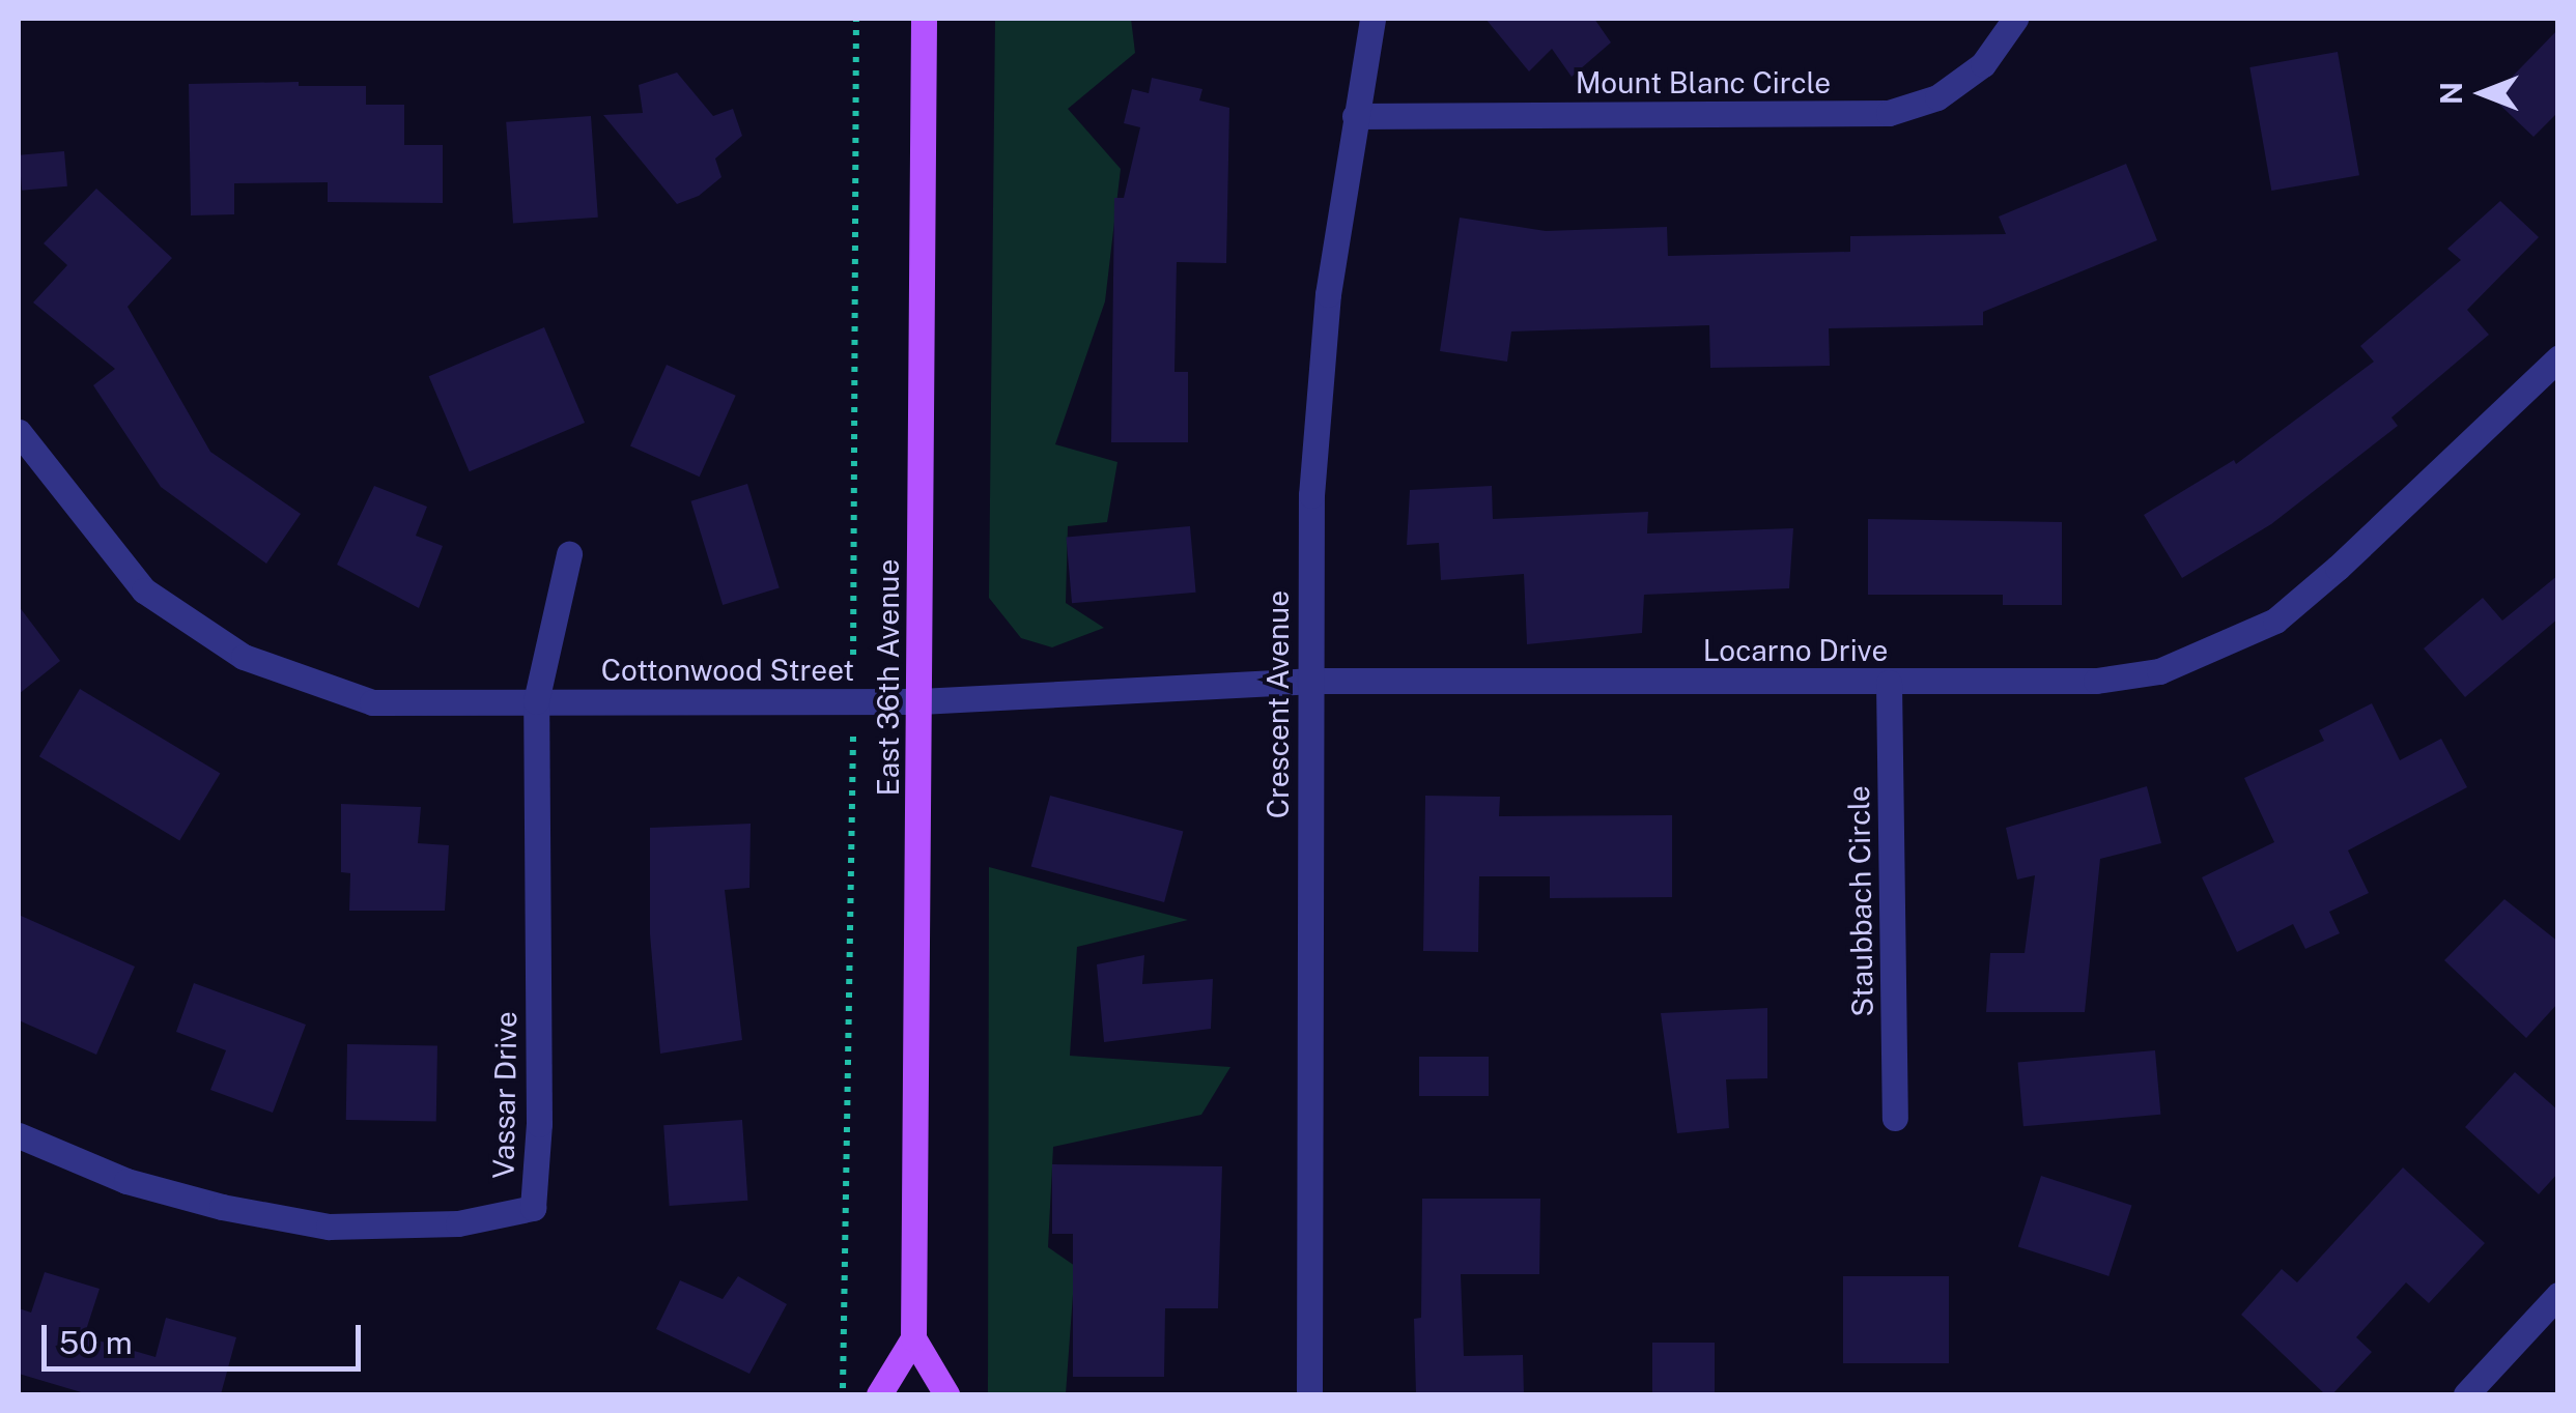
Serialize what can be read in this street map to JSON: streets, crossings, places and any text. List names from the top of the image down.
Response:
{
  "streets": {
    "main road": ["East 36th Avenue"],
    "street": [
      "Mount Blanc Circle",
      "Locarno Drive",
      "Cottonwood Street",
      "Crescent Avenue",
      "Staubbach Circle",
      "Vassar Drive"
    ]
  },
  "crossings": [
    ["Mount Blanc Circle", "Crescent Avenue"],
    ["Locarno Drive", "Cottonwood Street"],
    ["Locarno Drive", "East 36th Avenue"],
    ["Locarno Drive", "Crescent Avenue"],
    ["Locarno Drive", "Staubbach Circle"],
    ["Cottonwood Street", "East 36th Avenue"],
    ["Cottonwood Street", "Vassar Drive"]
  ],
  "scale_bar": "50 m",
  "north": "left"
}
